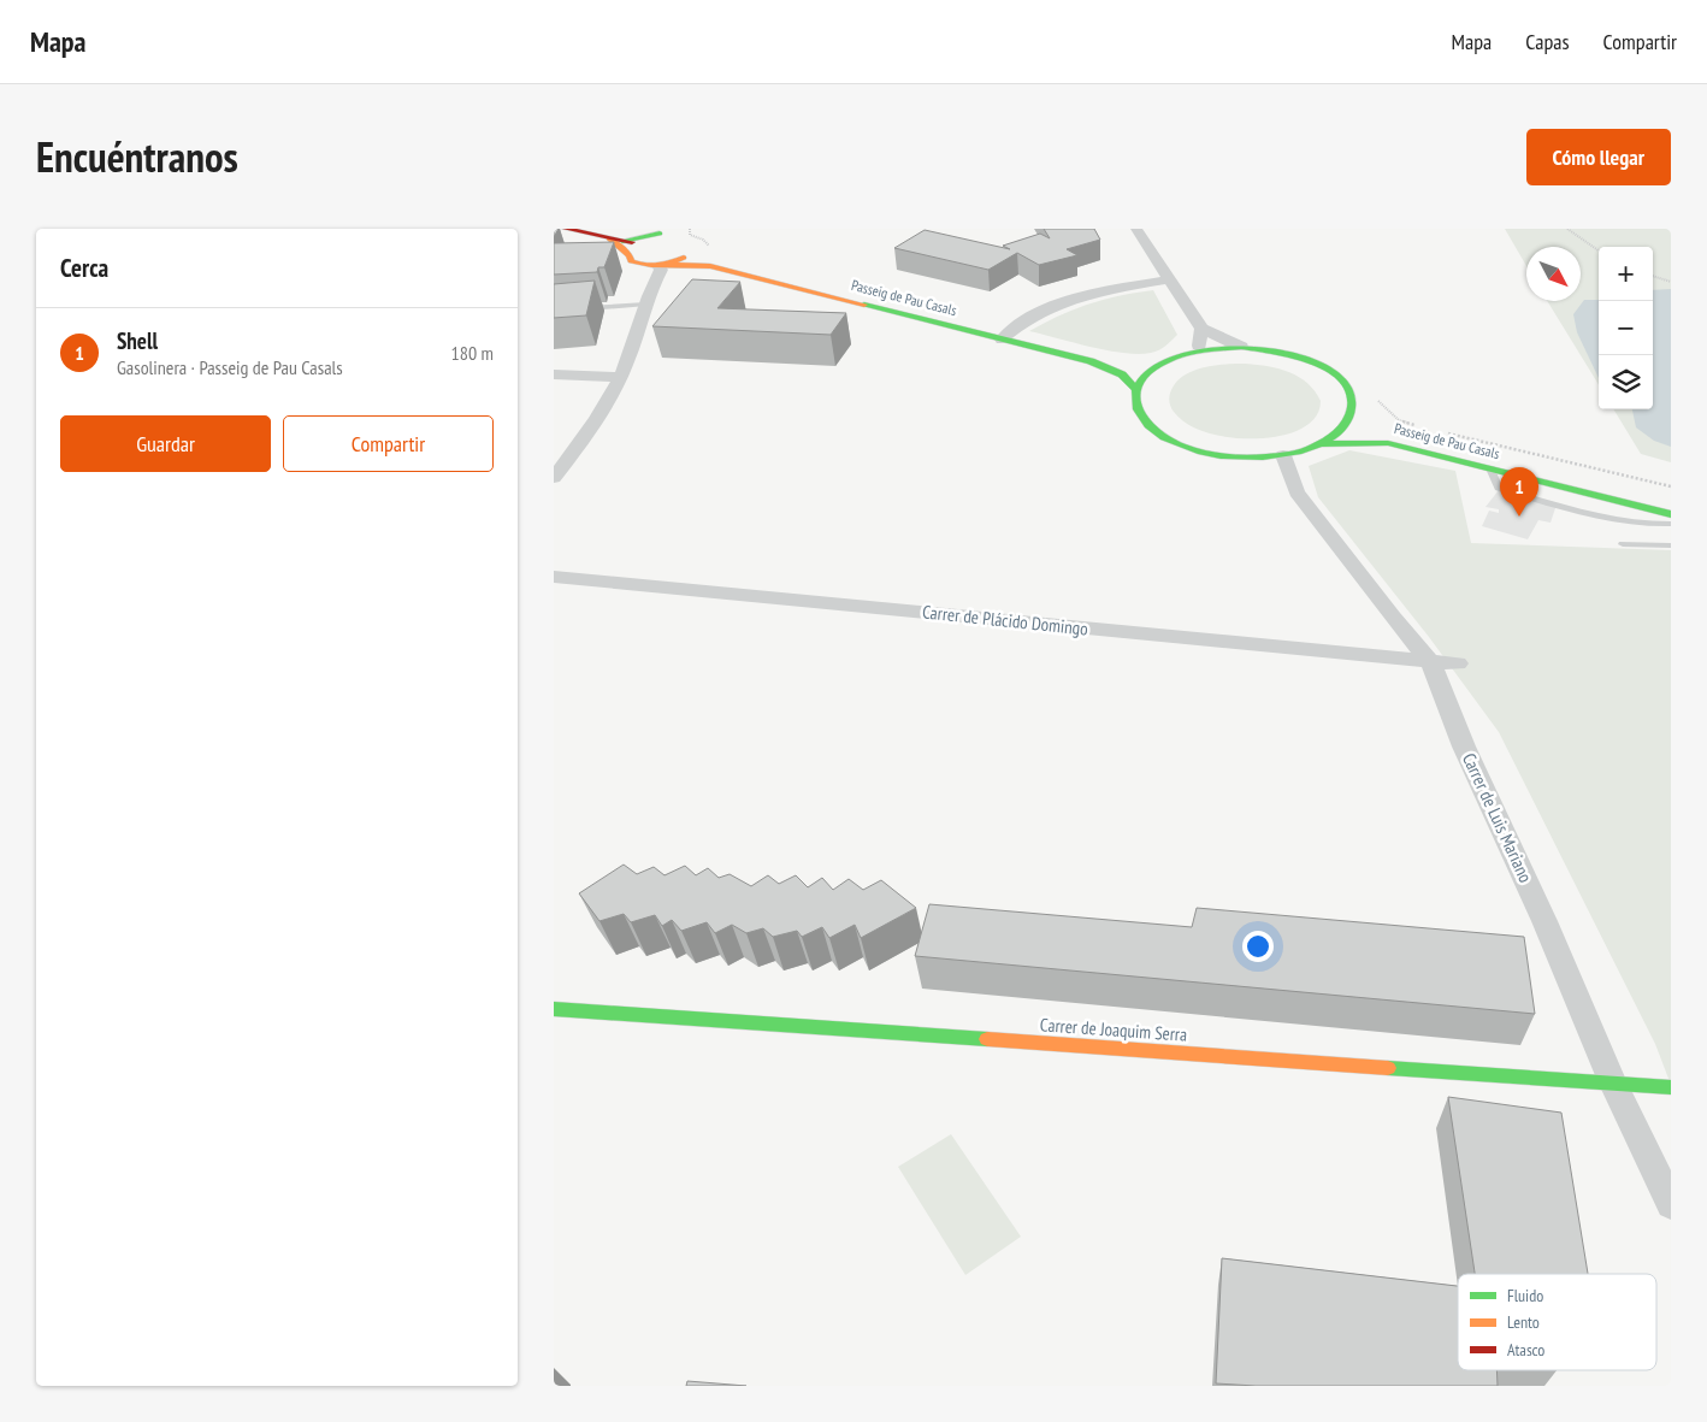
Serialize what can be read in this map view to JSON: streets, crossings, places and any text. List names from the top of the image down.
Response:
{
  "streets": {
    "street": [
      "Passeig de Pau Casals",
      "Carrer de Plácido Domingo",
      "Carrer de Luis Mariano",
      "Carrer de Joaquim Serra"
    ]
  },
  "crossings": [
    ["Carrer de Plácido Domingo", "Carrer de Luis Mariano"],
    ["Carrer de Luis Mariano", "Carrer de Joaquim Serra"]
  ],
  "legend": ["Fluido", "Lento", "Atasco"],
  "north": "bottom right",
  "page": {
    "header": "Mapa",
    "nav": ["Mapa", "Capas", "Compartir"],
    "title": "Encuéntranos",
    "buttons": [
      "Cómo llegar",
      ["Guardar", "Compartir"]
    ],
    "heading": "Cerca",
    "map_buttons": ["+", "−"],
    "list": [
      {
        "mark": "1",
        "name": "Shell",
        "note": "Gasolinera · Passeig de Pau Casals",
        "value": "180 m"
      }
    ],
    "pins": "1"
  }
}
